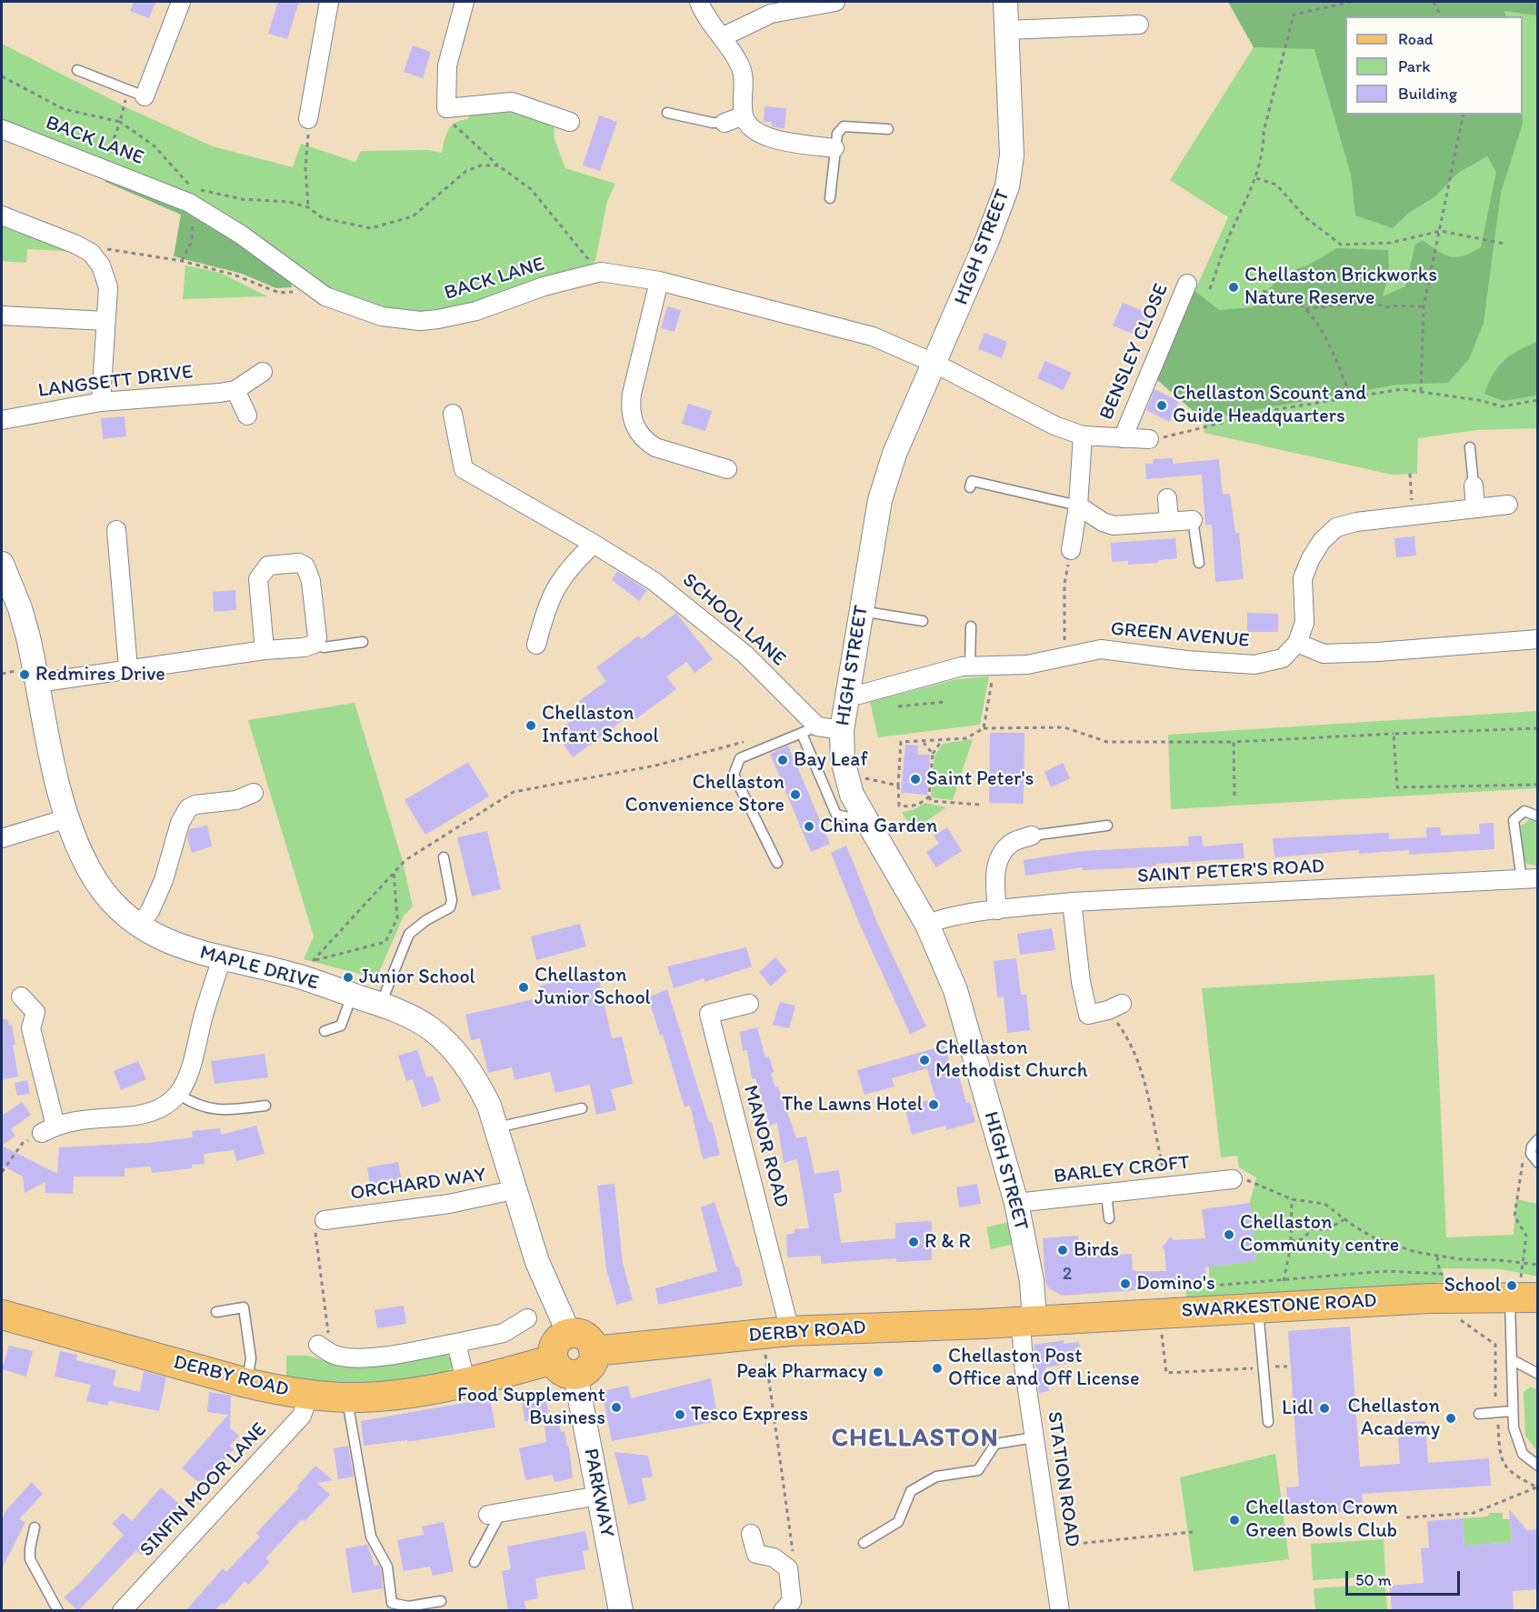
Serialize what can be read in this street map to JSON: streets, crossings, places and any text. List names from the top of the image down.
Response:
{
  "streets": {
    "main road": ["SWARKESTONE ROAD", "DERBY ROAD"],
    "street": [
      "BACK LANE",
      "HIGH STREET",
      "BENSLEY CLOSE",
      "LANGSETT DRIVE",
      "SCHOOL LANE",
      "GREEN AVENUE",
      "SAINT PETER'S ROAD",
      "MAPLE DRIVE",
      "MANOR ROAD",
      "BARLEY CROFT",
      "ORCHARD WAY",
      "STATION ROAD",
      "SINFIN MOOR LANE",
      "PARKWAY"
    ]
  },
  "crossings": [
    ["BACK LANE", "HIGH STREET"],
    ["BACK LANE", "BENSLEY CLOSE"],
    ["HIGH STREET", "GREEN AVENUE"],
    ["HIGH STREET", "SAINT PETER'S ROAD"],
    ["HIGH STREET", "BARLEY CROFT"],
    ["HIGH STREET", "SWARKESTONE ROAD"],
    ["HIGH STREET", "DERBY ROAD"],
    ["HIGH STREET", "STATION ROAD"],
    ["MAPLE DRIVE", "ORCHARD WAY"],
    ["MAPLE DRIVE", "DERBY ROAD"],
    ["MAPLE DRIVE", "PARKWAY"],
    ["MANOR ROAD", "DERBY ROAD"],
    ["SWARKESTONE ROAD", "DERBY ROAD"],
    ["SWARKESTONE ROAD", "STATION ROAD"],
    ["DERBY ROAD", "STATION ROAD"],
    ["DERBY ROAD", "SINFIN MOOR LANE"],
    ["DERBY ROAD", "PARKWAY"]
  ],
  "districts": ["CHELLASTON"],
  "places": [
    "Chellaston Brickworks Nature Reserve",
    "Chellaston Scount and Guide Headquarters",
    "Redmires Drive",
    "Chellaston Infant School",
    "Bay Leaf",
    "Saint Peter's",
    "Chellaston Convenience Store",
    "China Garden",
    "Junior School",
    "Chellaston Junior School",
    "Chellaston Methodist Church",
    "The Lawns Hotel",
    "Chellaston Community centre",
    "R & R",
    "Birds",
    "Domino's",
    "School",
    "Chellaston Post Office and Off License",
    "Peak Pharmacy",
    "Food Supplement Business",
    "Lidl",
    "Tesco Express",
    "Chellaston Academy",
    "Chellaston Crown Green Bowls Club"
  ],
  "house_numbers": ["2"],
  "legend": ["Road", "Park", "Building"],
  "scale_bar": "50 m"
}
